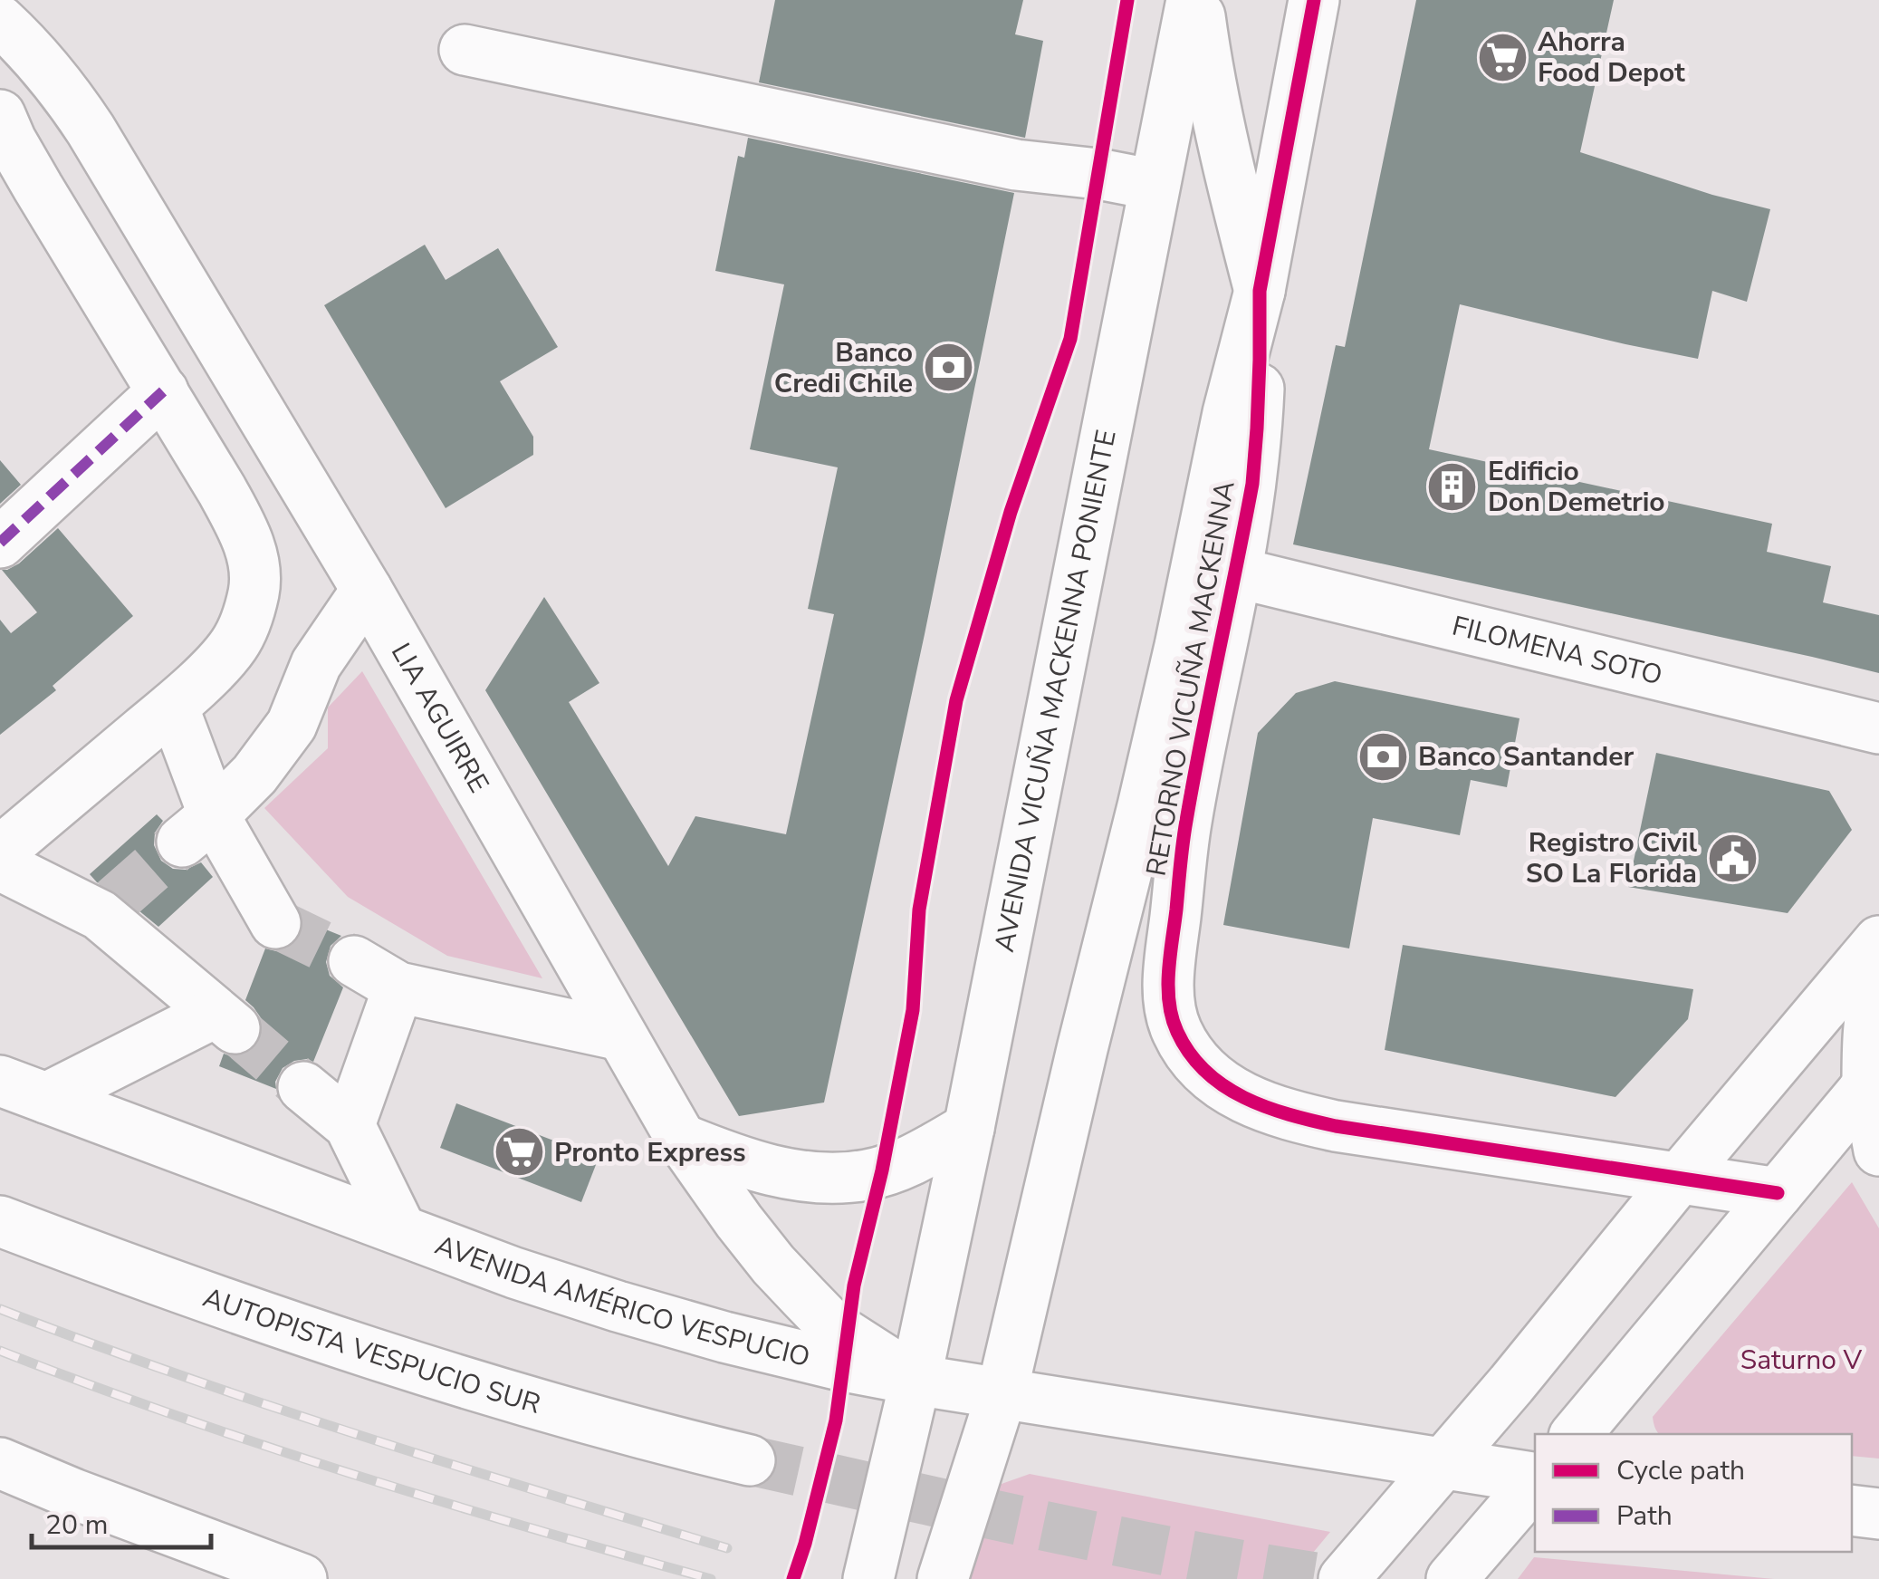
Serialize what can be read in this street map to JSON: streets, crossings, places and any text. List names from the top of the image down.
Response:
{
  "streets": {
    "main road": [
      "FILOMENA SOTO",
      "RETORNO VICUÑA MACKENNA",
      "AVENIDA VICUÑA MACKENNA PONIENTE",
      "LIA AGUIRRE",
      "AVENIDA AMÉRICO VESPUCIO",
      "AUTOPISTA VESPUCIO SUR"
    ]
  },
  "crossings": [
    ["FILOMENA SOTO", "RETORNO VICUÑA MACKENNA"],
    ["AVENIDA VICUÑA MACKENNA PONIENTE", "LIA AGUIRRE"],
    ["AVENIDA VICUÑA MACKENNA PONIENTE", "AVENIDA AMÉRICO VESPUCIO"],
    ["LIA AGUIRRE", "AVENIDA AMÉRICO VESPUCIO"]
  ],
  "parks": ["Saturno V"],
  "places": {
    "supermarket": ["Ahorra Food Depot", "Pronto Express"],
    "bank": ["Banco Credi Chile", "Banco Santander"],
    "building": ["Edificio Don Demetrio"],
    "public building": ["Registro Civil SO La Florida"]
  },
  "legend": ["Cycle path", "Path"],
  "scale_bar": "20 m"
}
